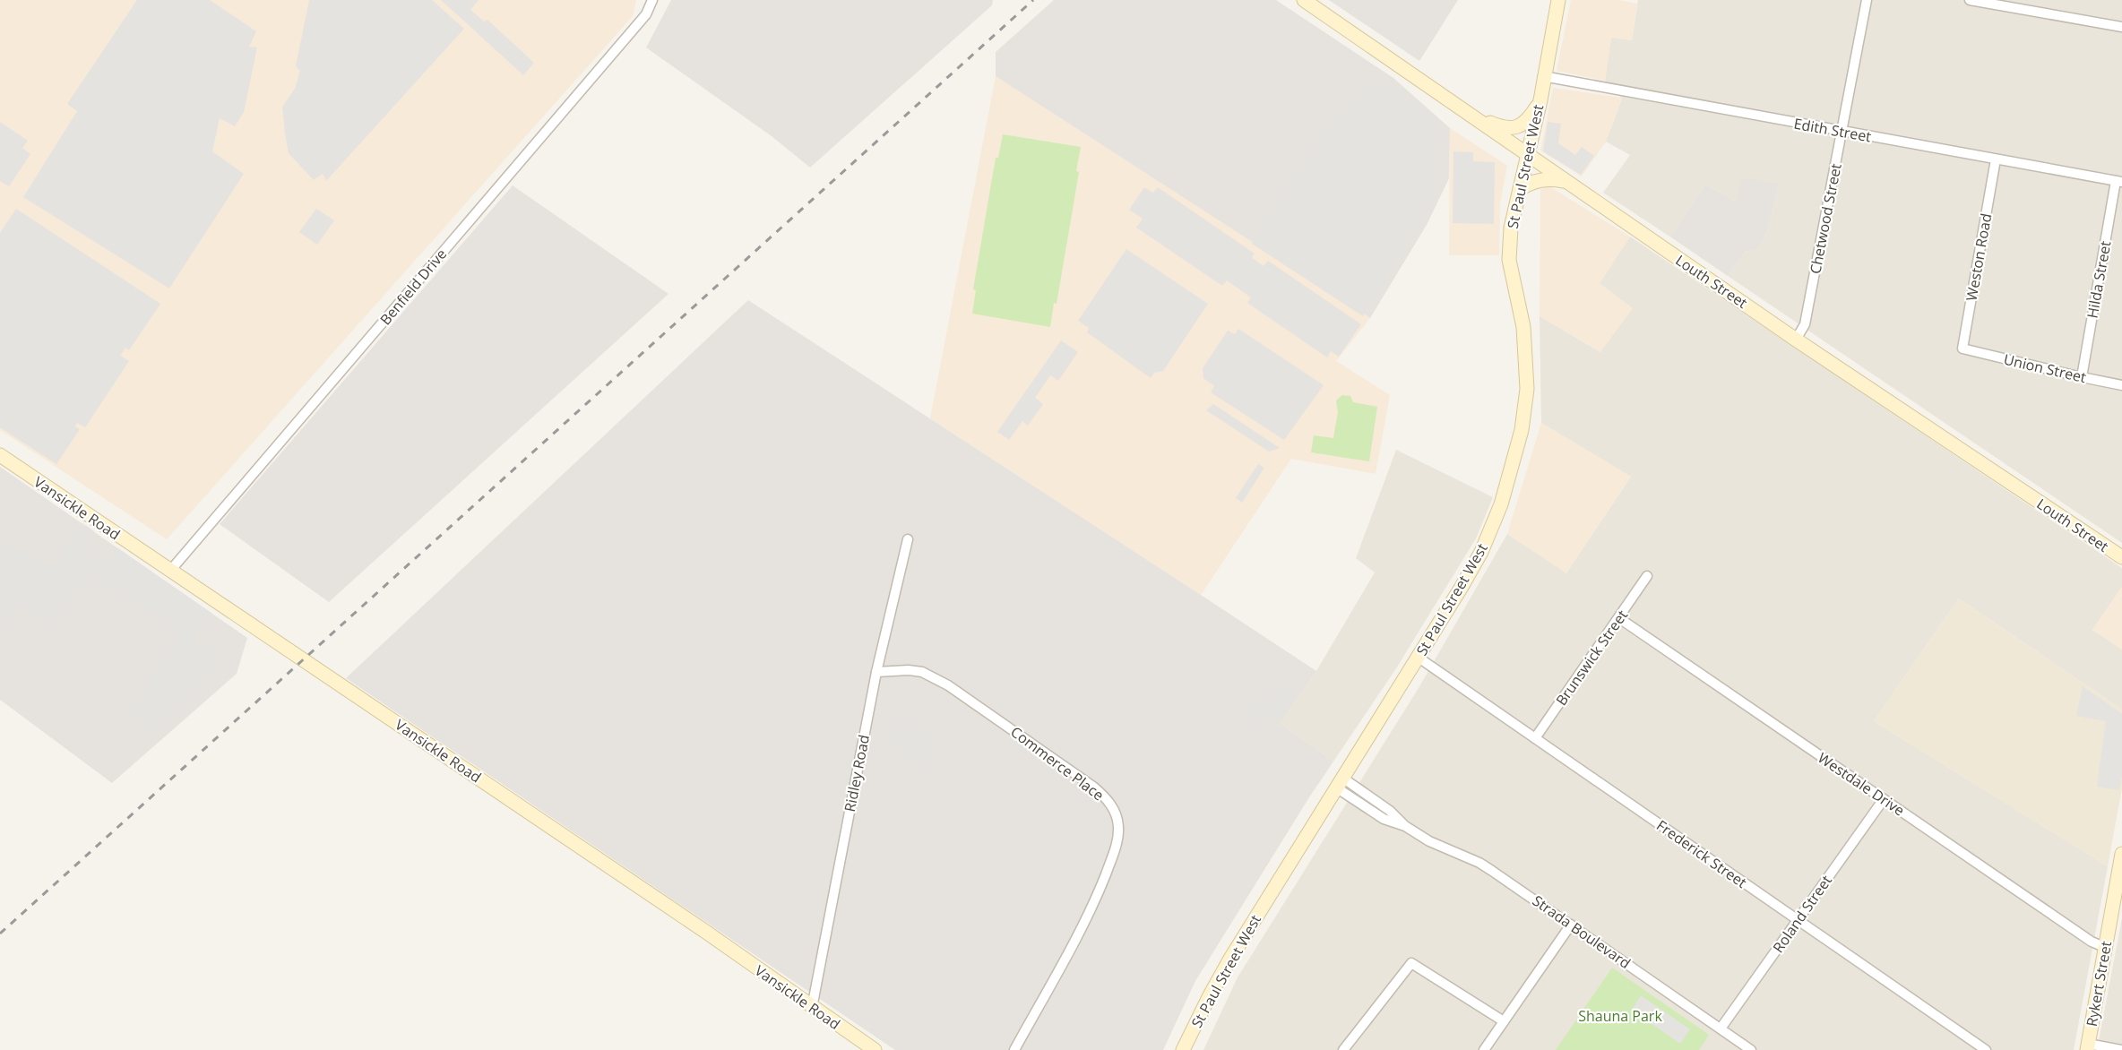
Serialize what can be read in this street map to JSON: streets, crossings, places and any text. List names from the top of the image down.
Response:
{
  "streets": {
    "main road": [
      "St Paul Street West",
      "Louth Street",
      "Vansickle Road",
      "Rykert Street"
    ],
    "street": [
      "Edith Street",
      "Chetwood Street",
      "Weston Road",
      "Hilda Street",
      "Benfield Drive",
      "Union Street",
      "Brunswick Street",
      "Commerce Place",
      "Ridley Road",
      "Westdale Drive",
      "Frederick Street",
      "Roland Street",
      "Strada Boulevard"
    ]
  },
  "crossings": [
    ["Edith Street", "St Paul Street West"],
    ["Edith Street", "Chetwood Street"],
    ["Edith Street", "Weston Road"],
    ["Edith Street", "Hilda Street"],
    ["St Paul Street West", "Louth Street"],
    ["St Paul Street West", "Frederick Street"],
    ["St Paul Street West", "Strada Boulevard"],
    ["Chetwood Street", "Louth Street"],
    ["Weston Road", "Union Street"],
    ["Hilda Street", "Union Street"],
    ["Benfield Drive", "Vansickle Road"],
    ["Vansickle Road", "Ridley Road"],
    ["Brunswick Street", "Westdale Drive"],
    ["Brunswick Street", "Frederick Street"],
    ["Commerce Place", "Ridley Road"],
    ["Westdale Drive", "Roland Street"],
    ["Westdale Drive", "Rykert Street"],
    ["Frederick Street", "Roland Street"],
    ["Roland Street", "Strada Boulevard"]
  ],
  "parks": ["Shauna Park"]
}
